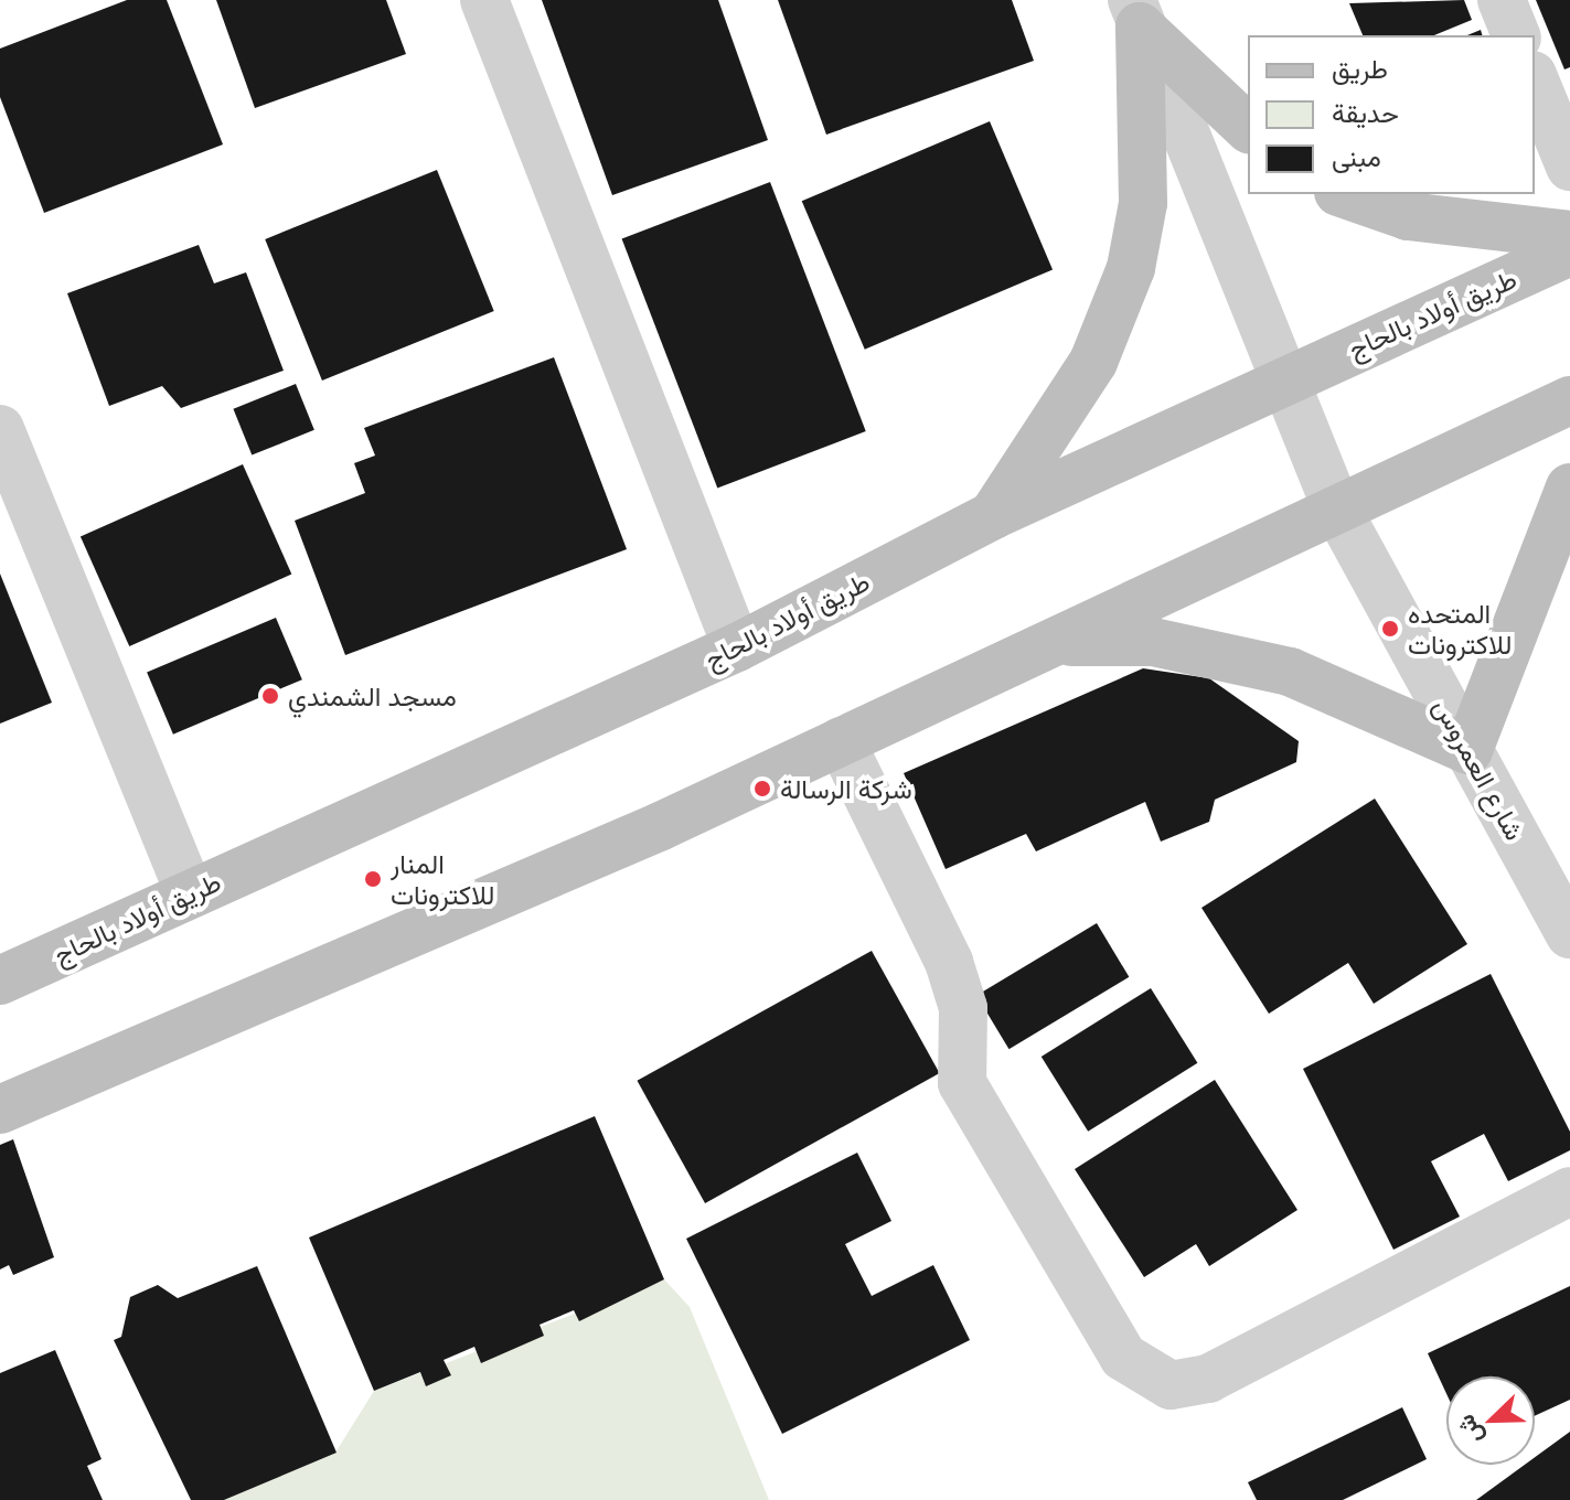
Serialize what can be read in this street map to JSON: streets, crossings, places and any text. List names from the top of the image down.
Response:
{
  "streets": {
    "main road": ["طريق أولاد بالحاج"],
    "street": ["شارع العمروس"]
  },
  "crossings": [
    ["طريق أولاد بالحاج", "شارع العمروس"]
  ],
  "places": [
    "المتحده للاكترونات",
    "مسجد الشمندي",
    "شركة الرسالة",
    "المنار للاكترونات"
  ],
  "legend": ["طريق", "حديقة", "مبنى"],
  "north": "bottom left"
}
